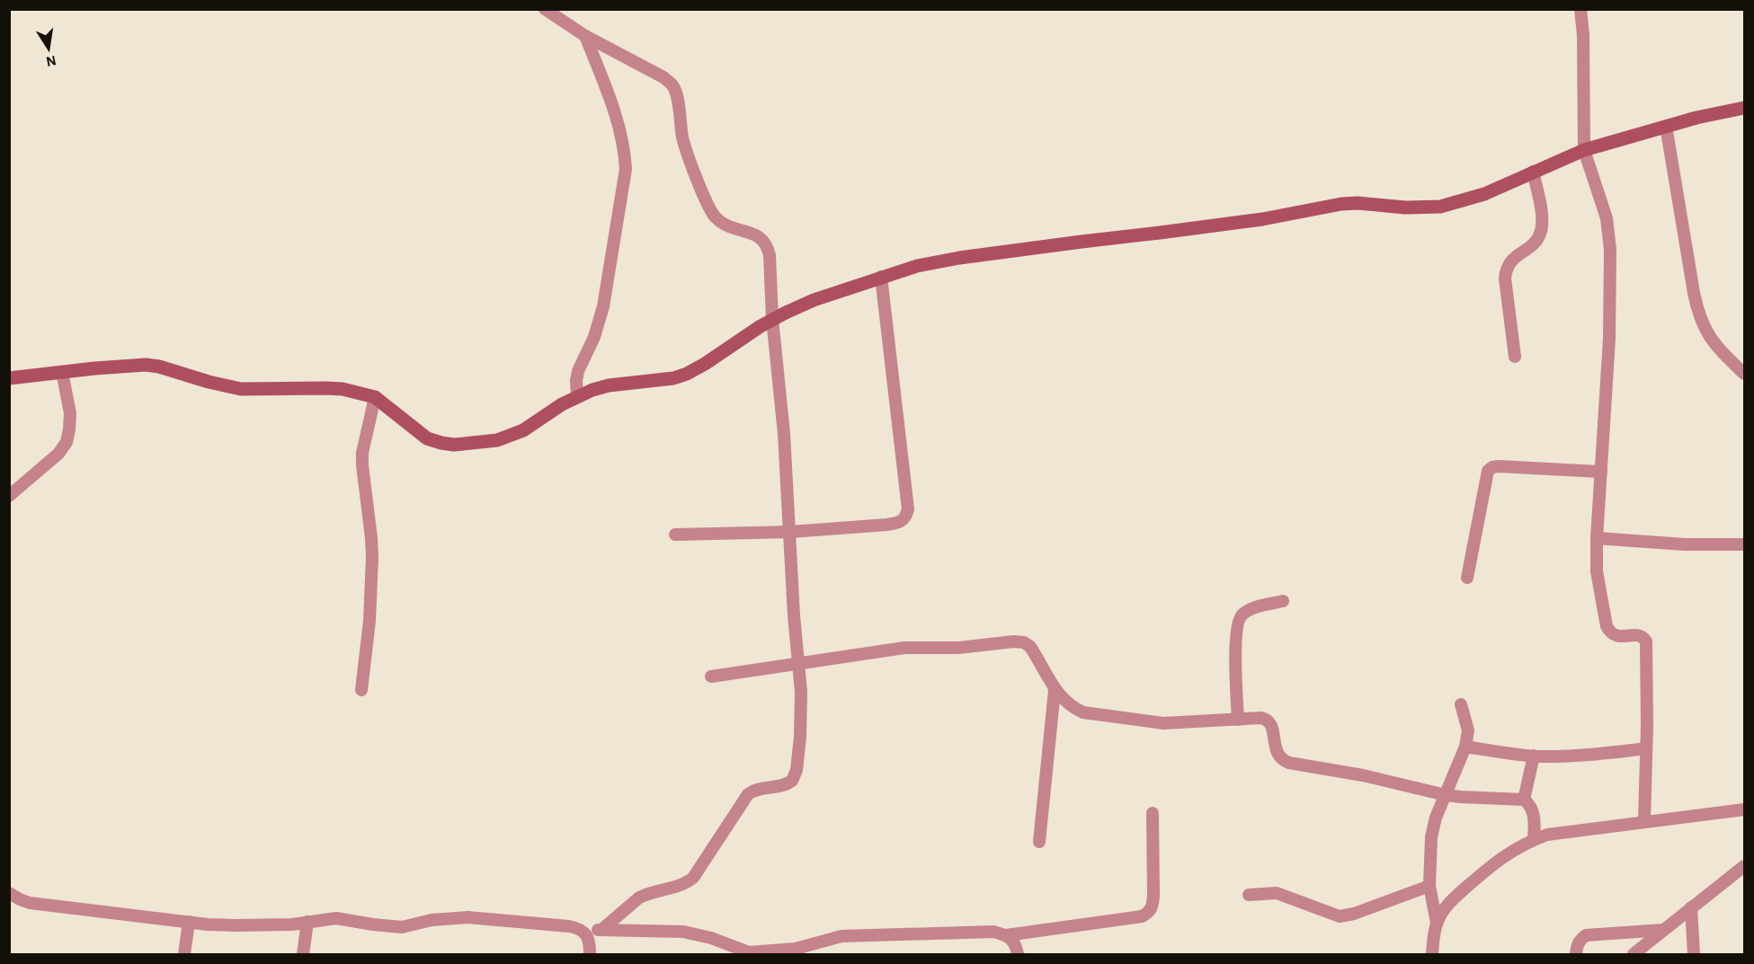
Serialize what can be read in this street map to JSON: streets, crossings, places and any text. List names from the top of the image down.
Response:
{
  "north": "bottom"
}
